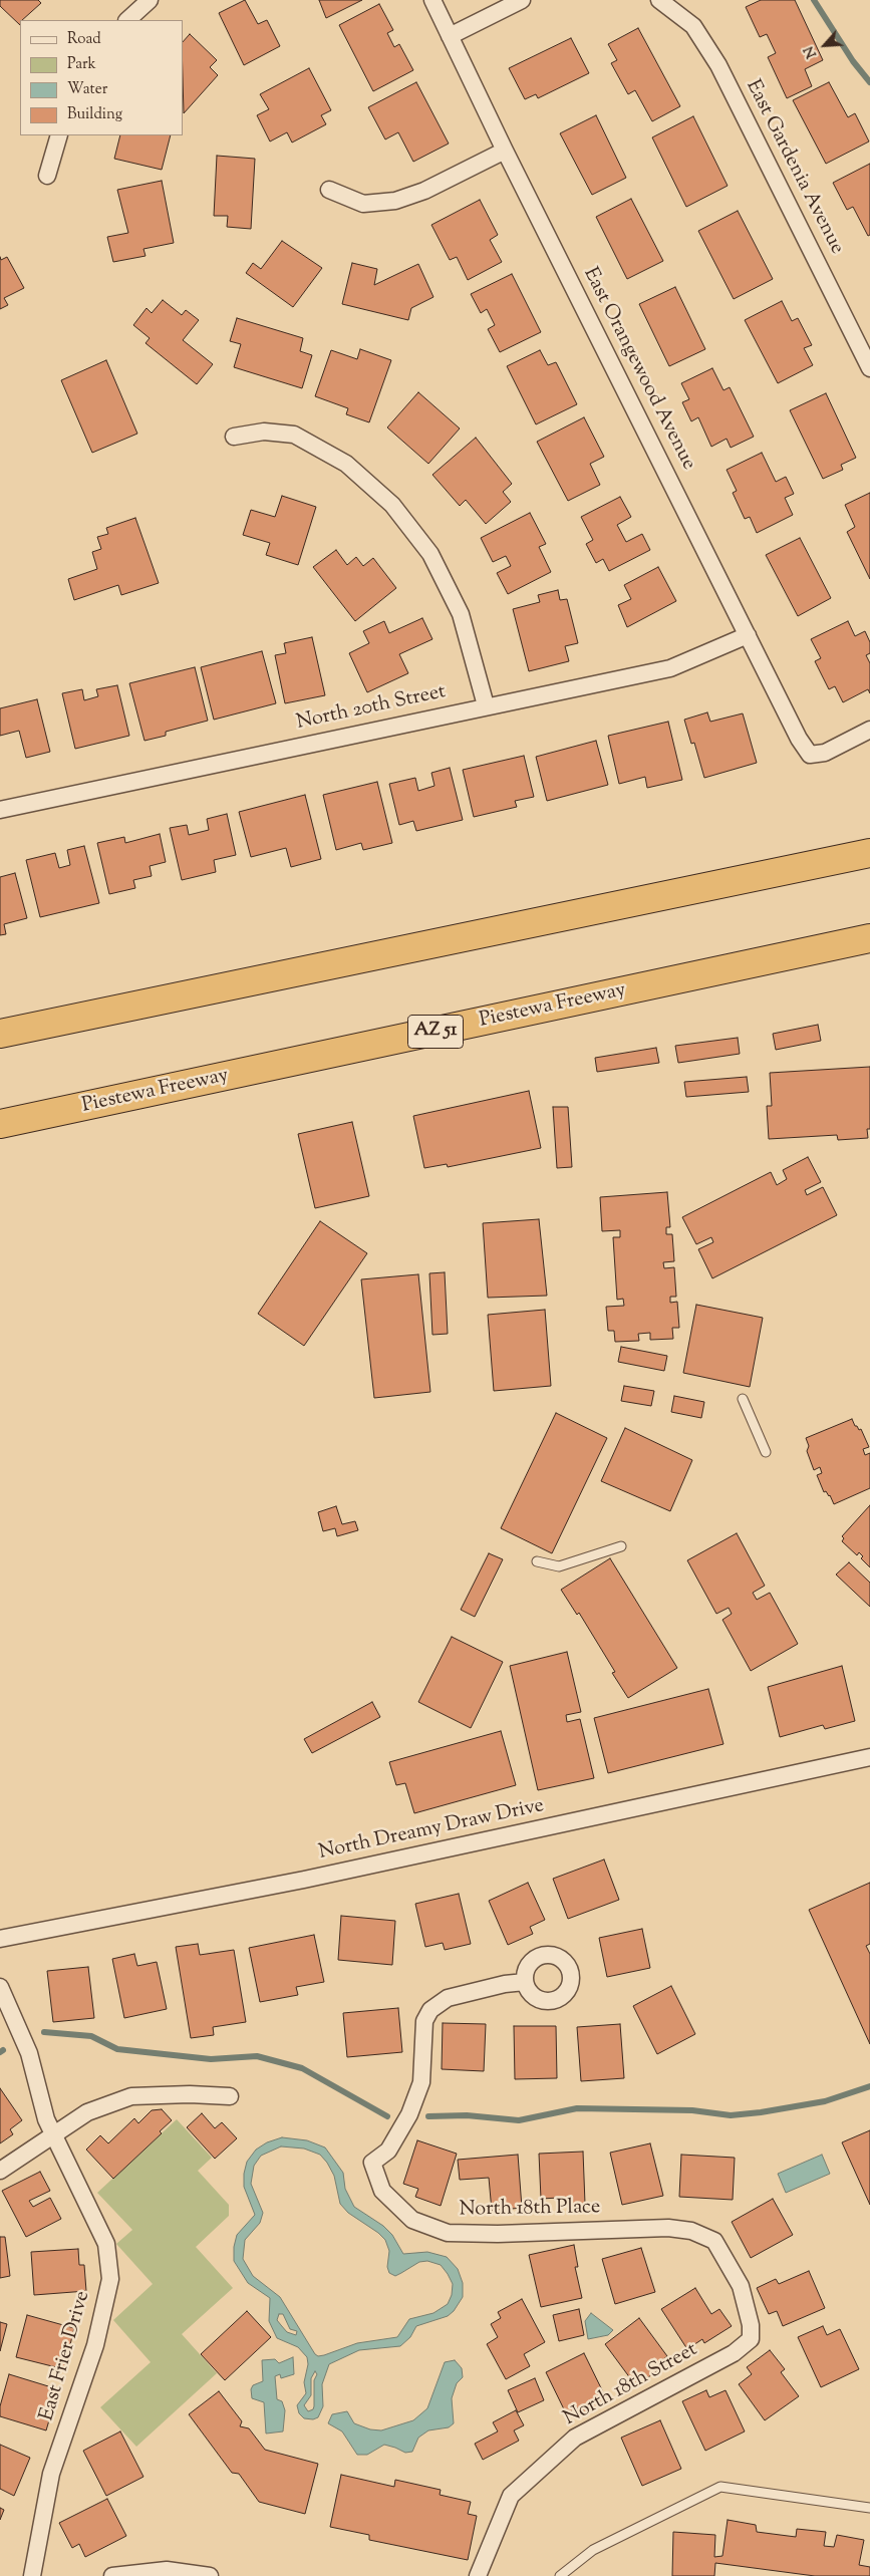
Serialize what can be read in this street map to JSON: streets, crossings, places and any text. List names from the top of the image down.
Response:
{
  "streets": {
    "highway": ["Piestewa Freeway", "AZ 51"],
    "street": [
      "East Gardenia Avenue",
      "East Orangewood Avenue",
      "North 20th Street",
      "North Dreamy Draw Drive",
      "North 18th Place",
      "East Frier Drive",
      "North 18th Street"
    ]
  },
  "crossings": [
    ["East Orangewood Avenue", "North 20th Street"],
    ["North 18th Place", "North 18th Street"]
  ],
  "legend": [
    "Road",
    "Park",
    "Water",
    "Building"
  ],
  "north": "bottom left"
}
